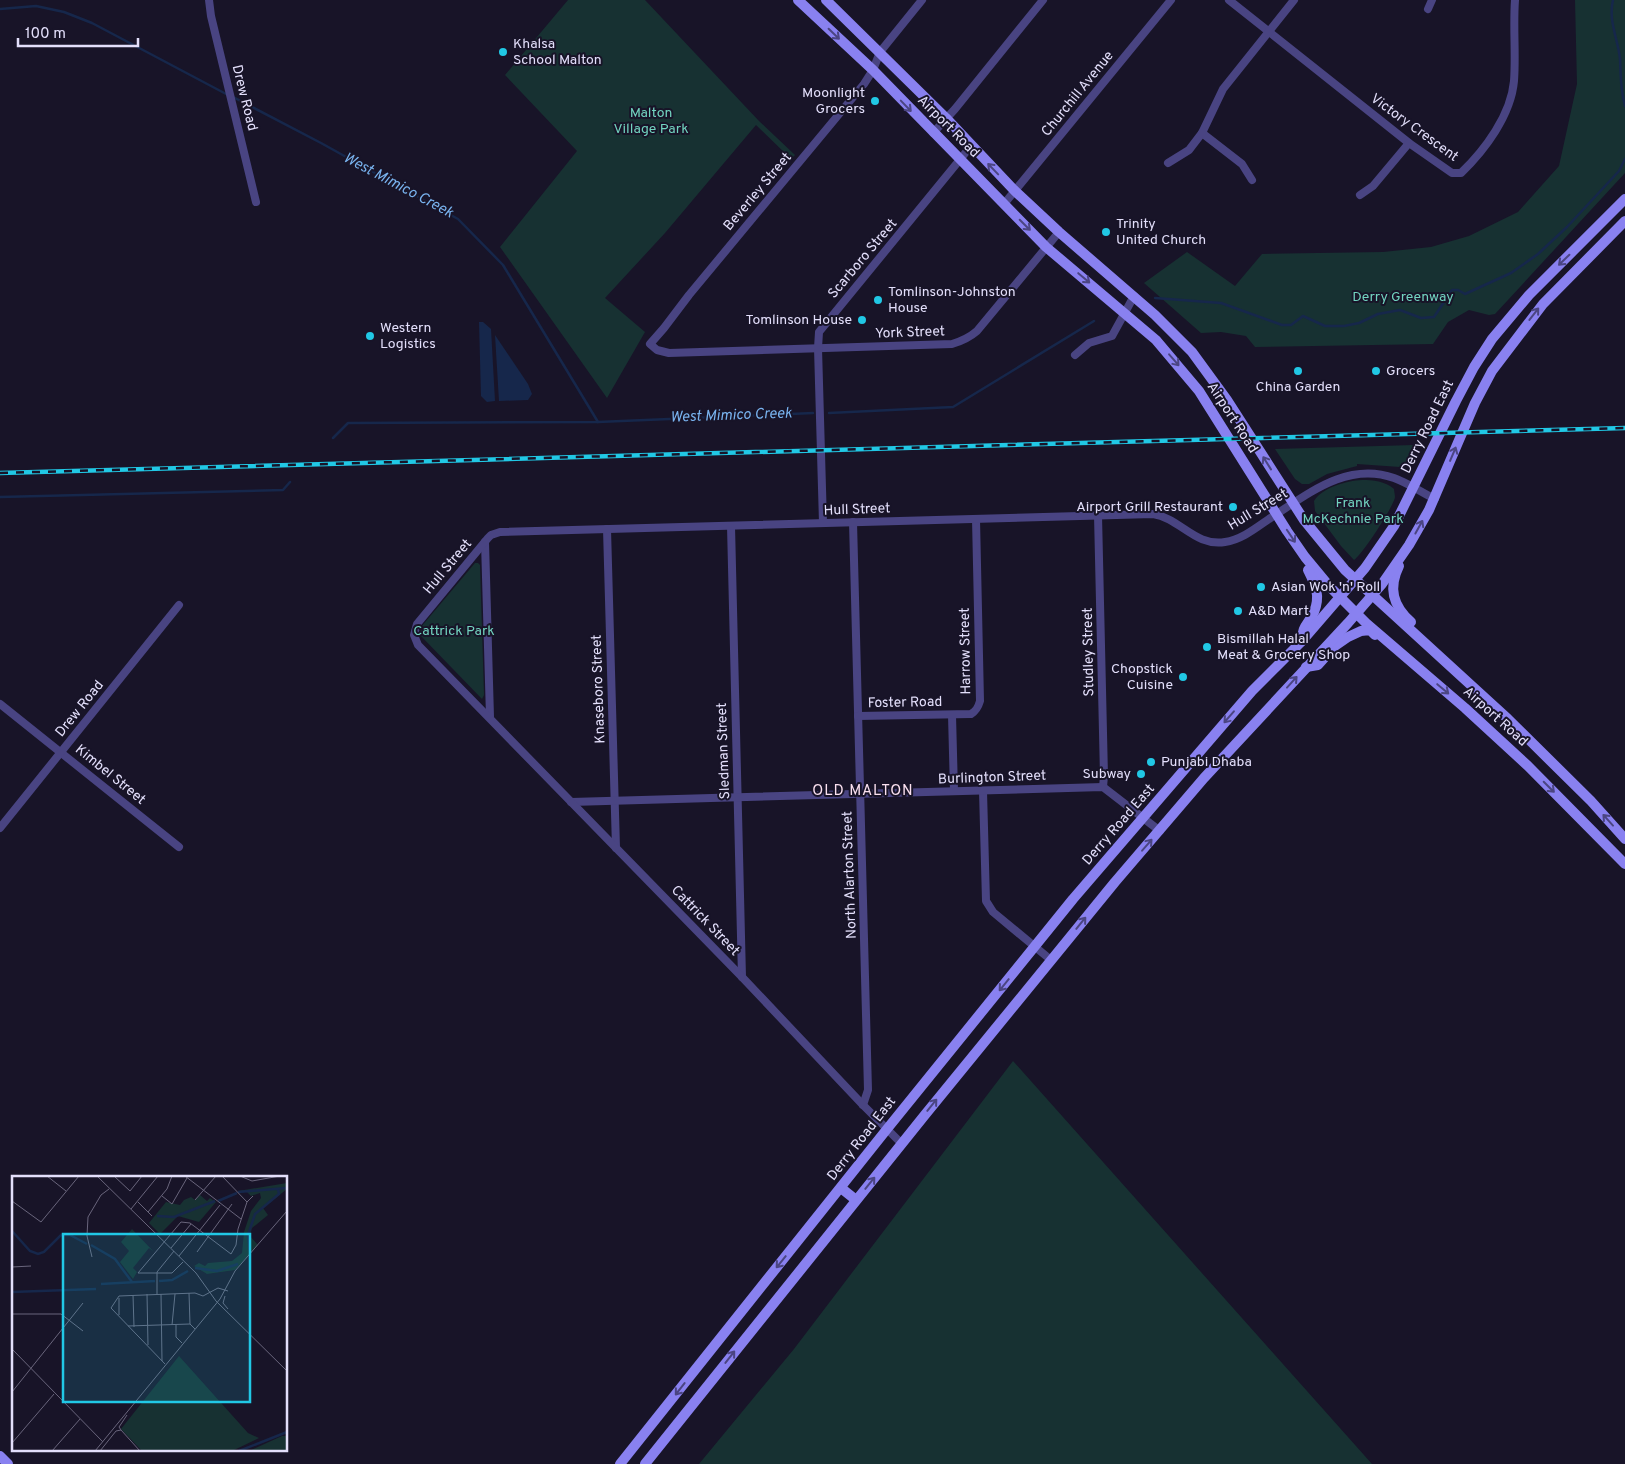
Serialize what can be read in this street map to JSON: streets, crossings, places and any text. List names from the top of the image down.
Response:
{
  "streets": {
    "main road": ["Airport Road", "Derry Road East"],
    "street": [
      "Churchill Avenue",
      "Drew Road",
      "Victory Crescent",
      "Beverley Street",
      "Scarboro Street",
      "York Street",
      "Hull Street",
      "Harrow Street",
      "Studley Street",
      "Knaseboro Street",
      "Foster Road",
      "Sledman Street",
      "Kimbel Street",
      "Burlington Street",
      "North Alarton Street",
      "Cattrick Street"
    ]
  },
  "crossings": [
    ["Churchill Avenue", "Airport Road"],
    ["Drew Road", "Kimbel Street"],
    ["Airport Road", "Beverley Street"],
    ["Airport Road", "Scarboro Street"],
    ["Airport Road", "York Street"],
    ["Airport Road", "Derry Road East"],
    ["Airport Road", "Hull Street"],
    ["Beverley Street", "York Street"],
    ["Scarboro Street", "York Street"],
    ["Scarboro Street", "Hull Street"],
    ["Derry Road East", "Hull Street"],
    ["Derry Road East", "Cattrick Street"],
    ["Hull Street", "Harrow Street"],
    ["Hull Street", "Studley Street"],
    ["Hull Street", "Knaseboro Street"],
    ["Hull Street", "Sledman Street"],
    ["Hull Street", "North Alarton Street"],
    ["Hull Street", "Cattrick Street"],
    ["Harrow Street", "Foster Road"],
    ["Studley Street", "Burlington Street"],
    ["Knaseboro Street", "Burlington Street"],
    ["Knaseboro Street", "Cattrick Street"],
    ["Foster Road", "North Alarton Street"],
    ["Sledman Street", "Burlington Street"],
    ["Sledman Street", "Cattrick Street"],
    ["Burlington Street", "North Alarton Street"],
    ["Burlington Street", "Cattrick Street"],
    ["North Alarton Street", "Cattrick Street"]
  ],
  "districts": ["OLD MALTON"],
  "water": ["West Mimico Creek"],
  "parks": [
    "Malton Village Park",
    "Derry Greenway",
    "Frank McKechnie Park",
    "Cattrick Park"
  ],
  "places": [
    "Khalsa School Malton",
    "Moonlight Grocers",
    "Trinity United Church",
    "Tomlinson-Johnston House",
    "Tomlinson House",
    "Western Logistics",
    "China Garden",
    "Grocers",
    "Airport Grill Restaurant",
    "Asian Wok 'n' Roll",
    "A&D Mart",
    "Bismillah Halal Meat & Grocery Shop",
    "Chopstick Cuisine",
    "Punjabi Dhaba",
    "Subway"
  ],
  "scale_bar": "100 m"
}
